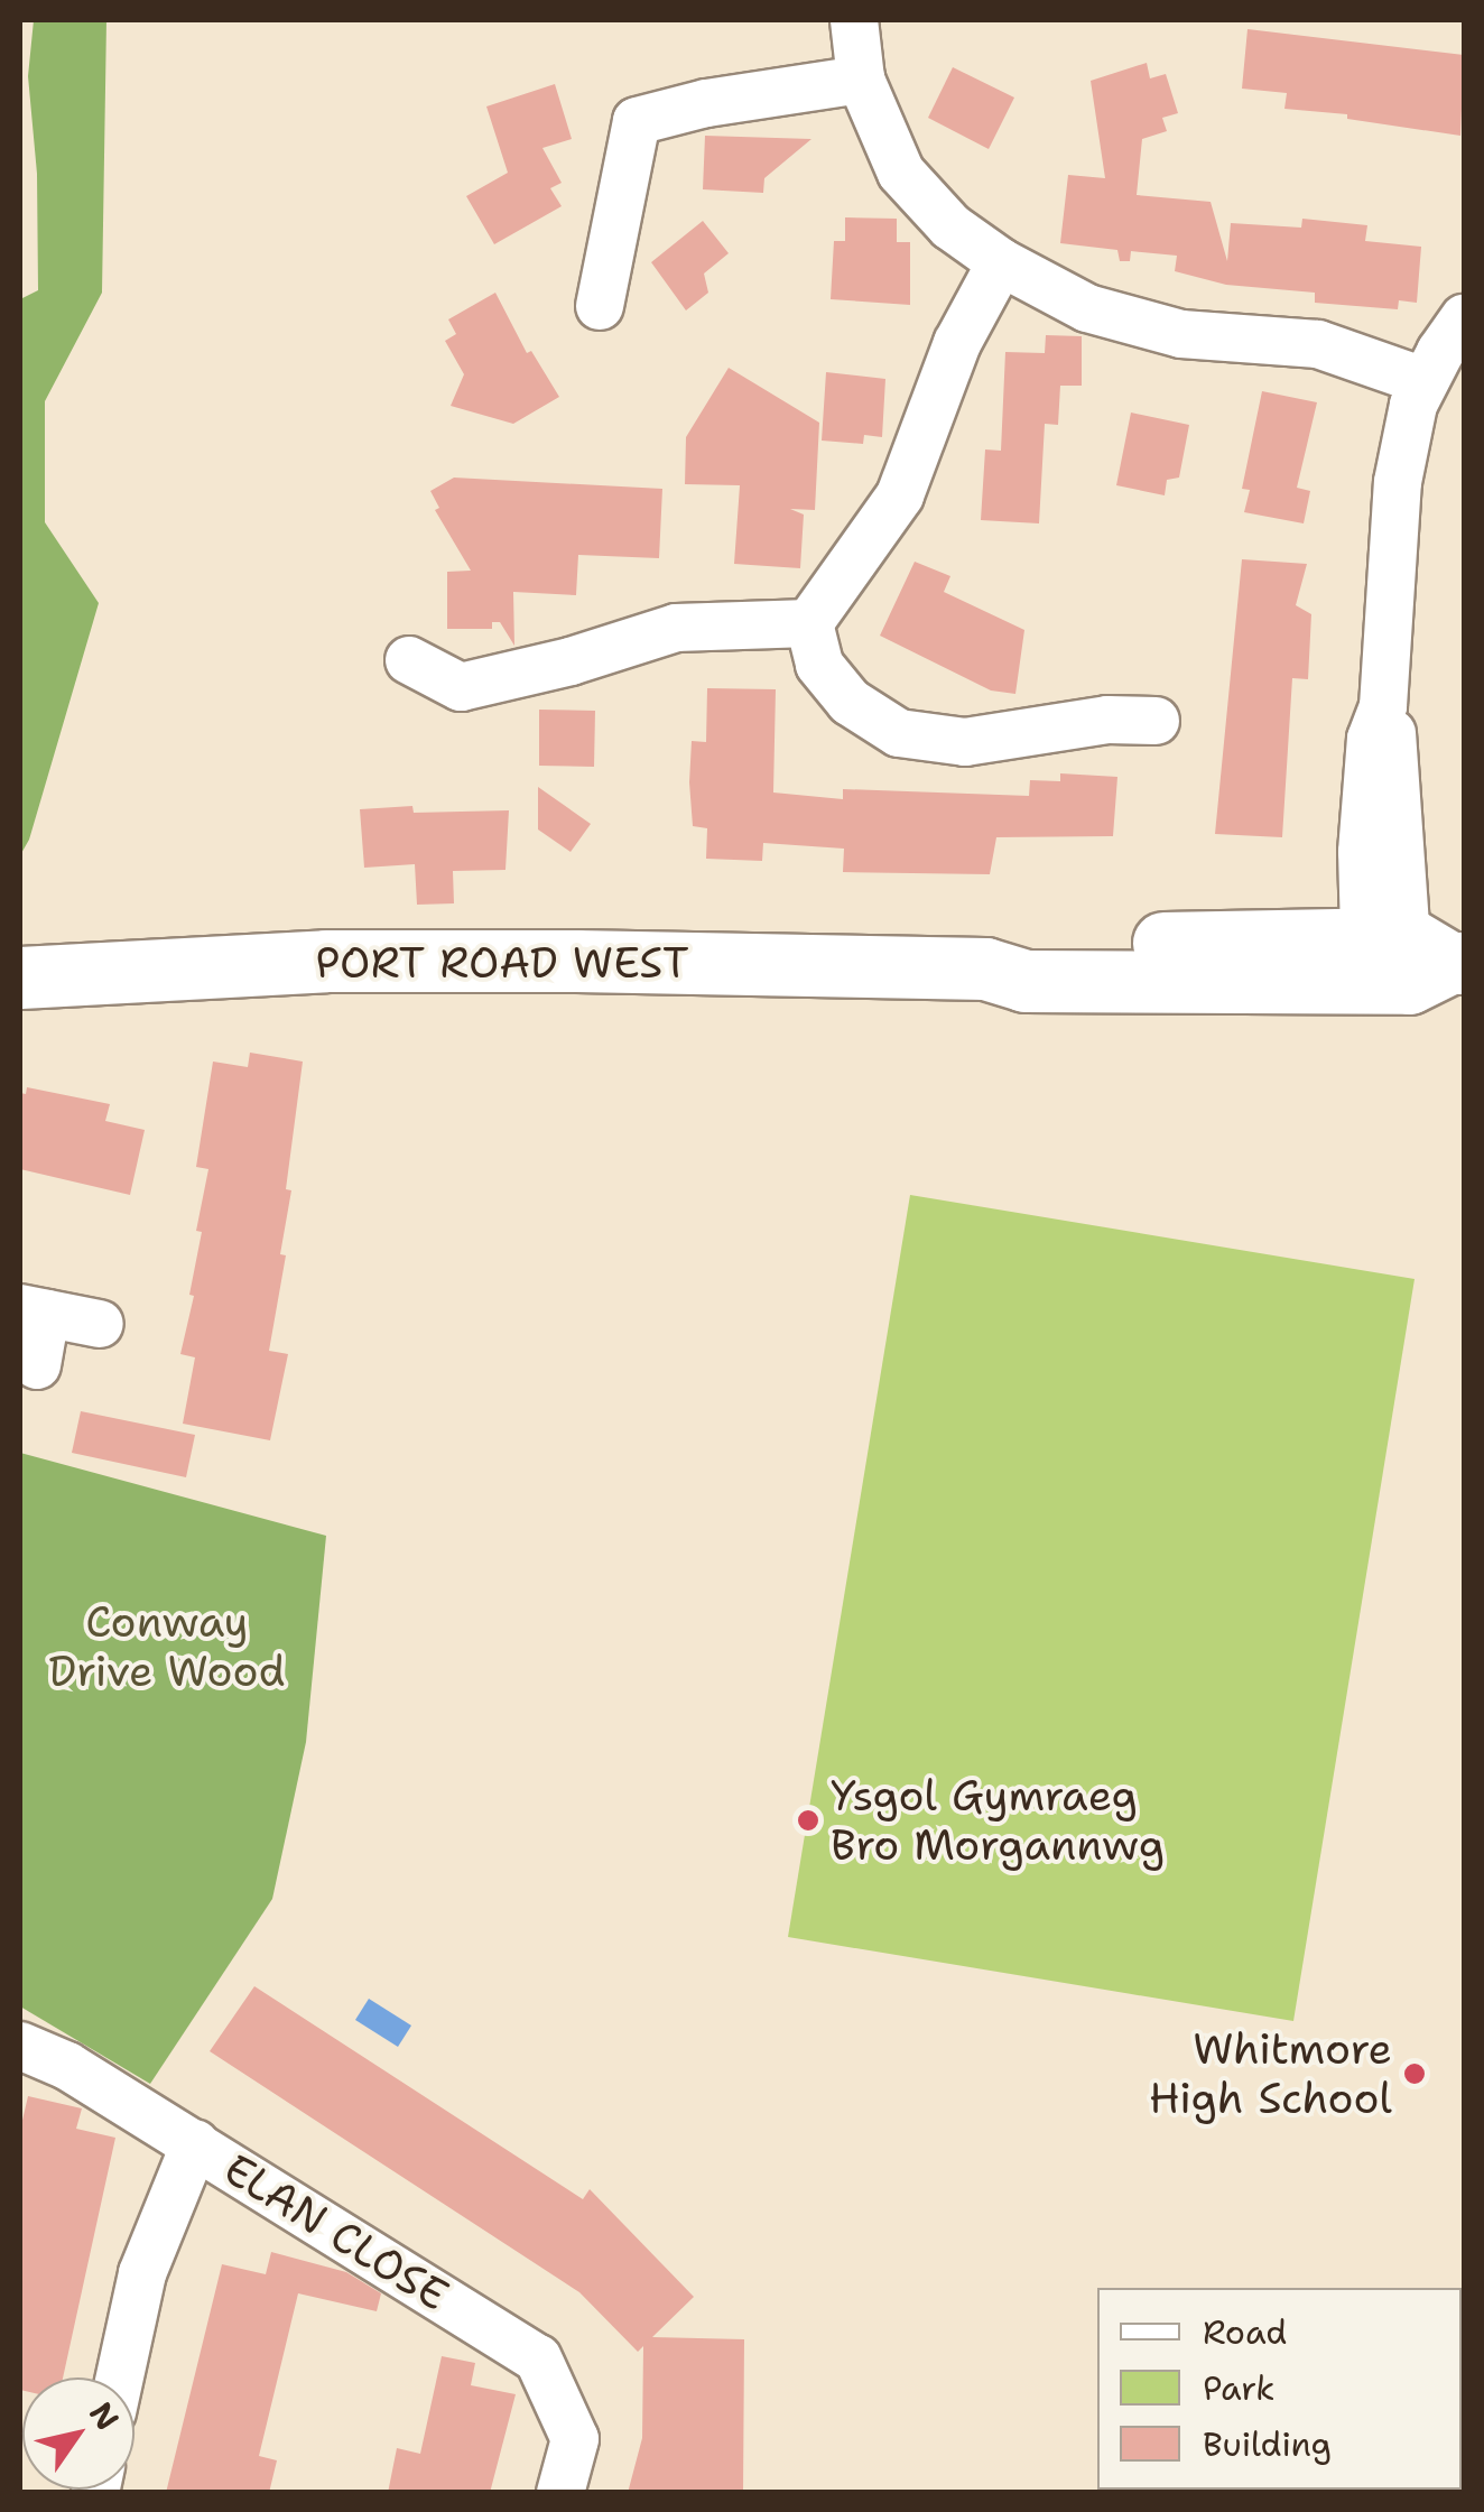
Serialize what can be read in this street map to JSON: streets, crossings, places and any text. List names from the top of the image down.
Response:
{
  "streets": {
    "main road": ["PORT ROAD WEST"],
    "street": ["ELAN CLOSE"]
  },
  "parks": ["Conway Drive Wood"],
  "places": ["Ysgol Gymraeg Bro Morgannwg", "Whitmore High School"],
  "legend": ["Road", "Park", "Building"],
  "north": "top right"
}
